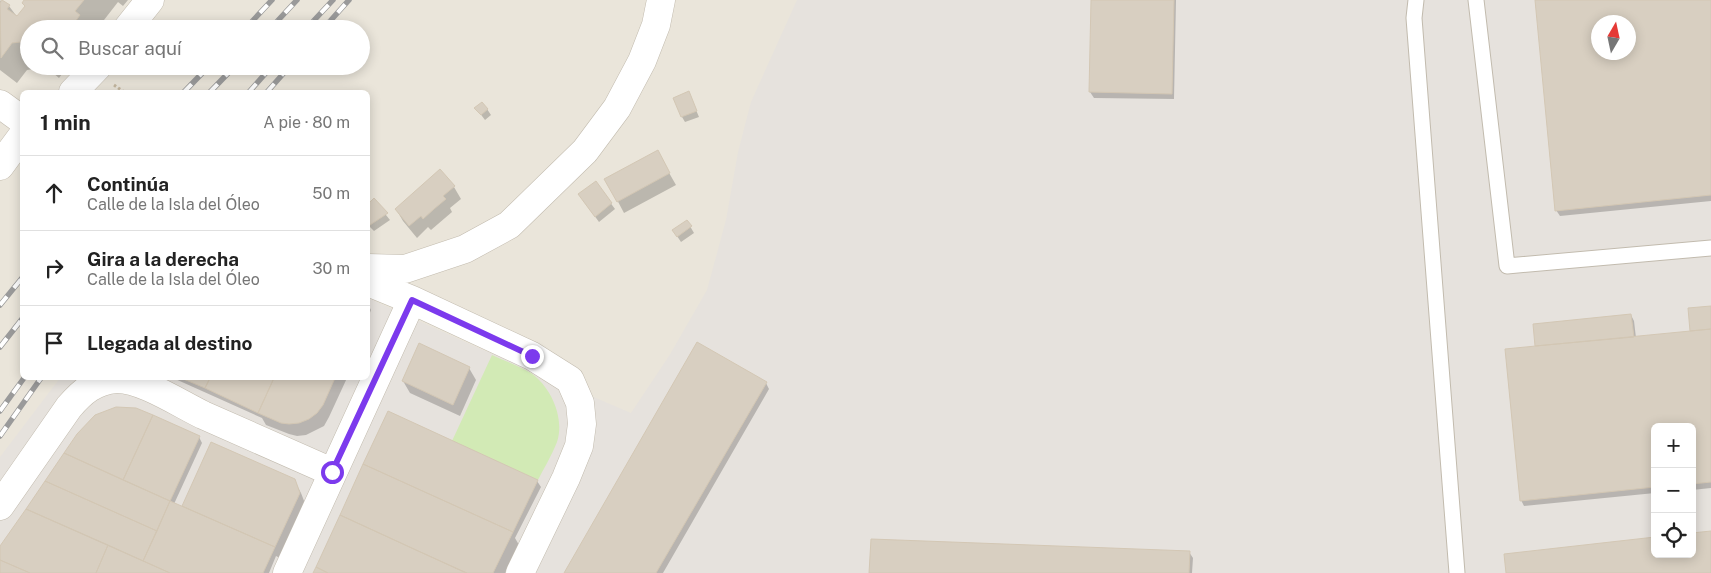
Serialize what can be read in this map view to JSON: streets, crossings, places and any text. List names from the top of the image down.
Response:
{
  "north": "top",
  "page": {
    "search": "Buscar aquí",
    "heading": ["1 min", "A pie · 80 m"],
    "list": [
      ["Continúa", "Calle de la Isla del Óleo", "50 m"],
      ["Gira a la derecha", "Calle de la Isla del Óleo", "30 m"],
      "Llegada al destino"
    ],
    "map_buttons": ["+", "−"]
  }
}
